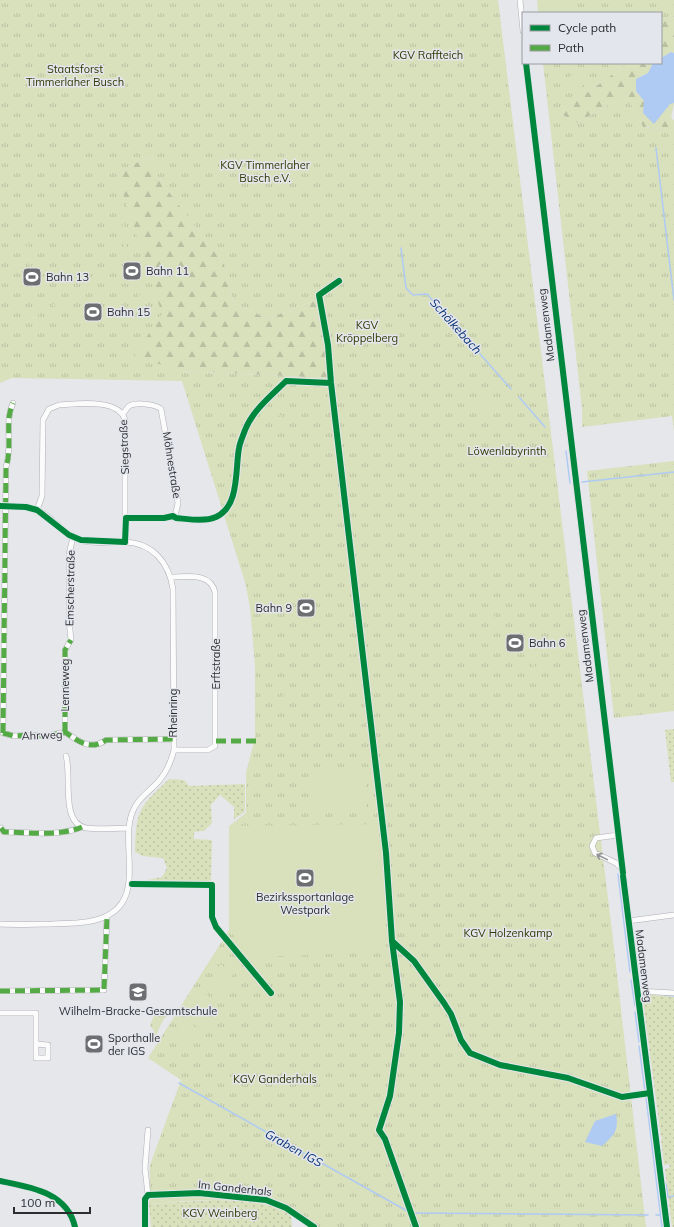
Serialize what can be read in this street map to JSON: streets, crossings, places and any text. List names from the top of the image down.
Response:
{
  "streets": {
    "street": [
      "Madamenweg",
      "Siegstraße",
      "Möhnestraße",
      "Emscherstraße",
      "Erftstraße",
      "Lenneweg",
      "Rheinring",
      "Ahrweg",
      "Im Ganderhals"
    ]
  },
  "crossings": [
    ["Siegstraße", "Möhnestraße"],
    ["Siegstraße", "Rheinring"],
    ["Emscherstraße", "Lenneweg"],
    ["Emscherstraße", "Rheinring"],
    ["Erftstraße", "Rheinring"],
    ["Lenneweg", "Ahrweg"],
    ["Rheinring", "Ahrweg"]
  ],
  "water": ["Schölkebach", "Graben IGS"],
  "parks": [
    "KGV Raffteich",
    "Staatsforst Timmerlaher Busch",
    "KGV Timmerlaher Busch e.V.",
    "KGV Kröppelberg",
    "Löwenlabyrinth",
    "KGV Holzenkamp",
    "KGV Ganderhals",
    "KGV Weinberg"
  ],
  "places": {
    "sports": [
      "Bahn 11",
      "Bahn 13",
      "Bahn 15",
      "Bahn 9",
      "Bahn 6",
      "Bezirkssportanlage Westpark",
      "Sporthalle der IGS"
    ],
    "school or university": ["Wilhelm-Bracke-Gesamtschule"]
  },
  "legend": ["Cycle path", "Path"],
  "scale_bar": "100 m"
}
